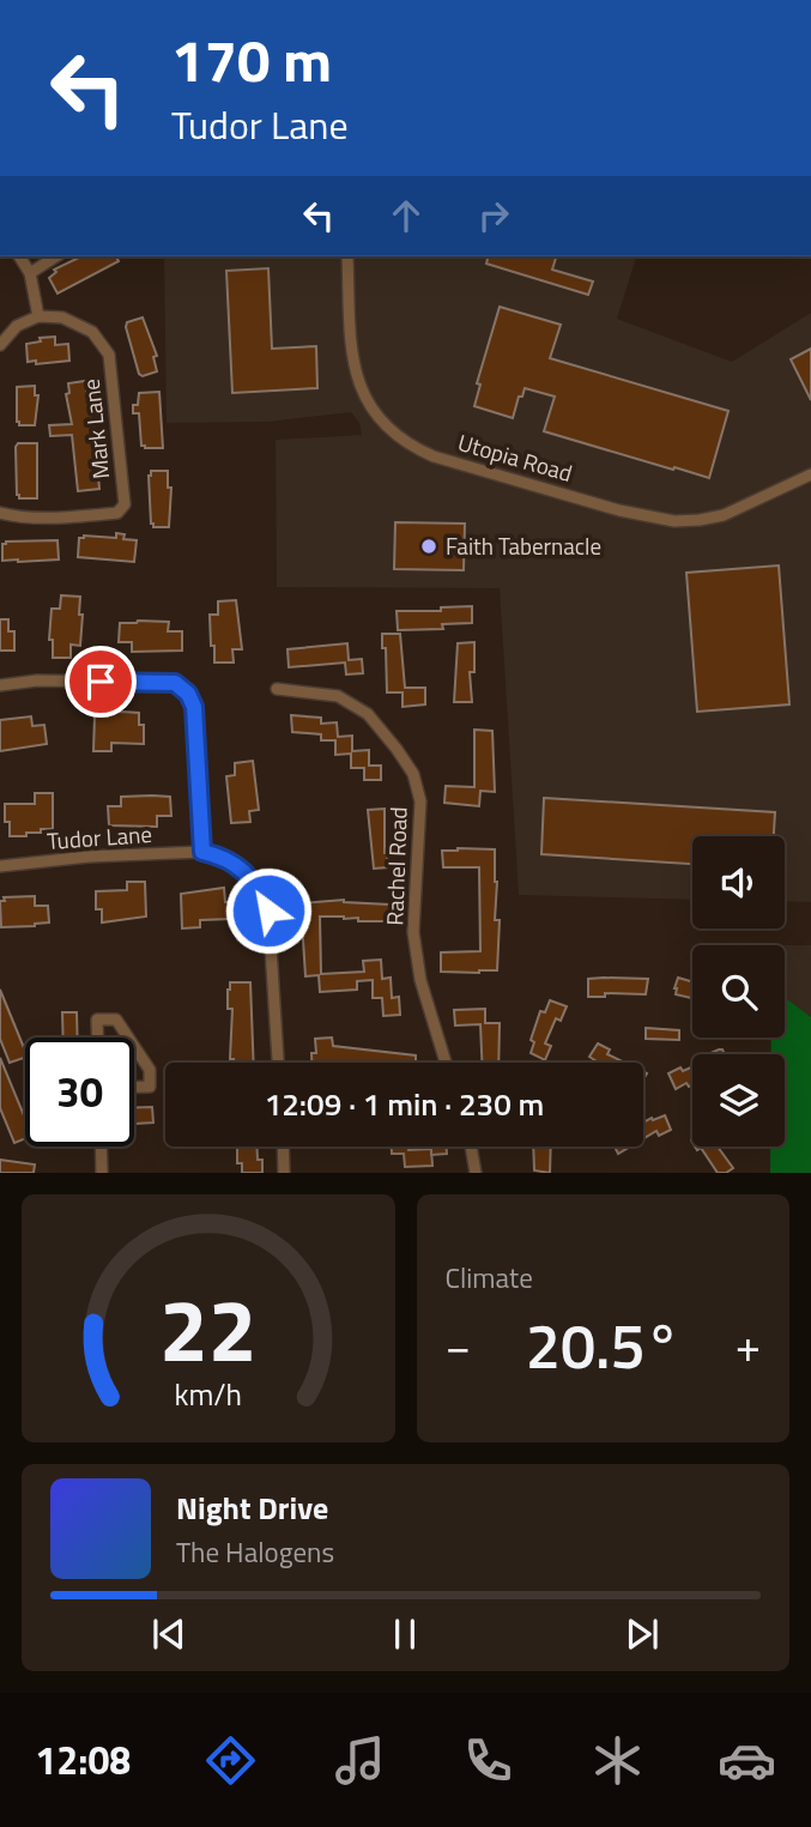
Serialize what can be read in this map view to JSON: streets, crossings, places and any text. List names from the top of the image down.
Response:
{
  "streets": {
    "street": [
      "Mark Lane",
      "Utopia Road",
      "Tudor Lane",
      "Rachel Road"
    ]
  },
  "places": ["Faith Tabernacle"],
  "page": {
    "turn": ["170 m", "Tudor Lane"],
    "limit": "30",
    "trip": "12:09 · 1 min · 230 m",
    "tile": "Climate",
    "heat": ["−", "20.5°", "+"],
    "song": ["Night Drive", "The Halogens"],
    "tabs": "12:08",
    "gauge": ["22", "km/h"]
  }
}
